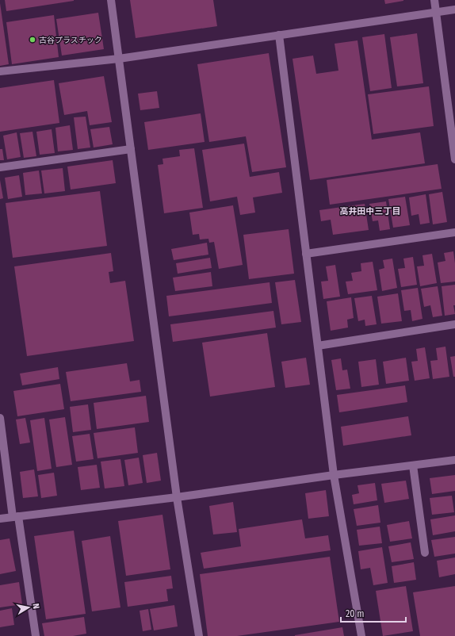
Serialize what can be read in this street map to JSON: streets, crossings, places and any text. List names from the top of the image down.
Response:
{
  "districts": ["高井田中三丁目"],
  "places": ["古谷プラスチック"],
  "scale_bar": "20 m",
  "north": "right"
}
